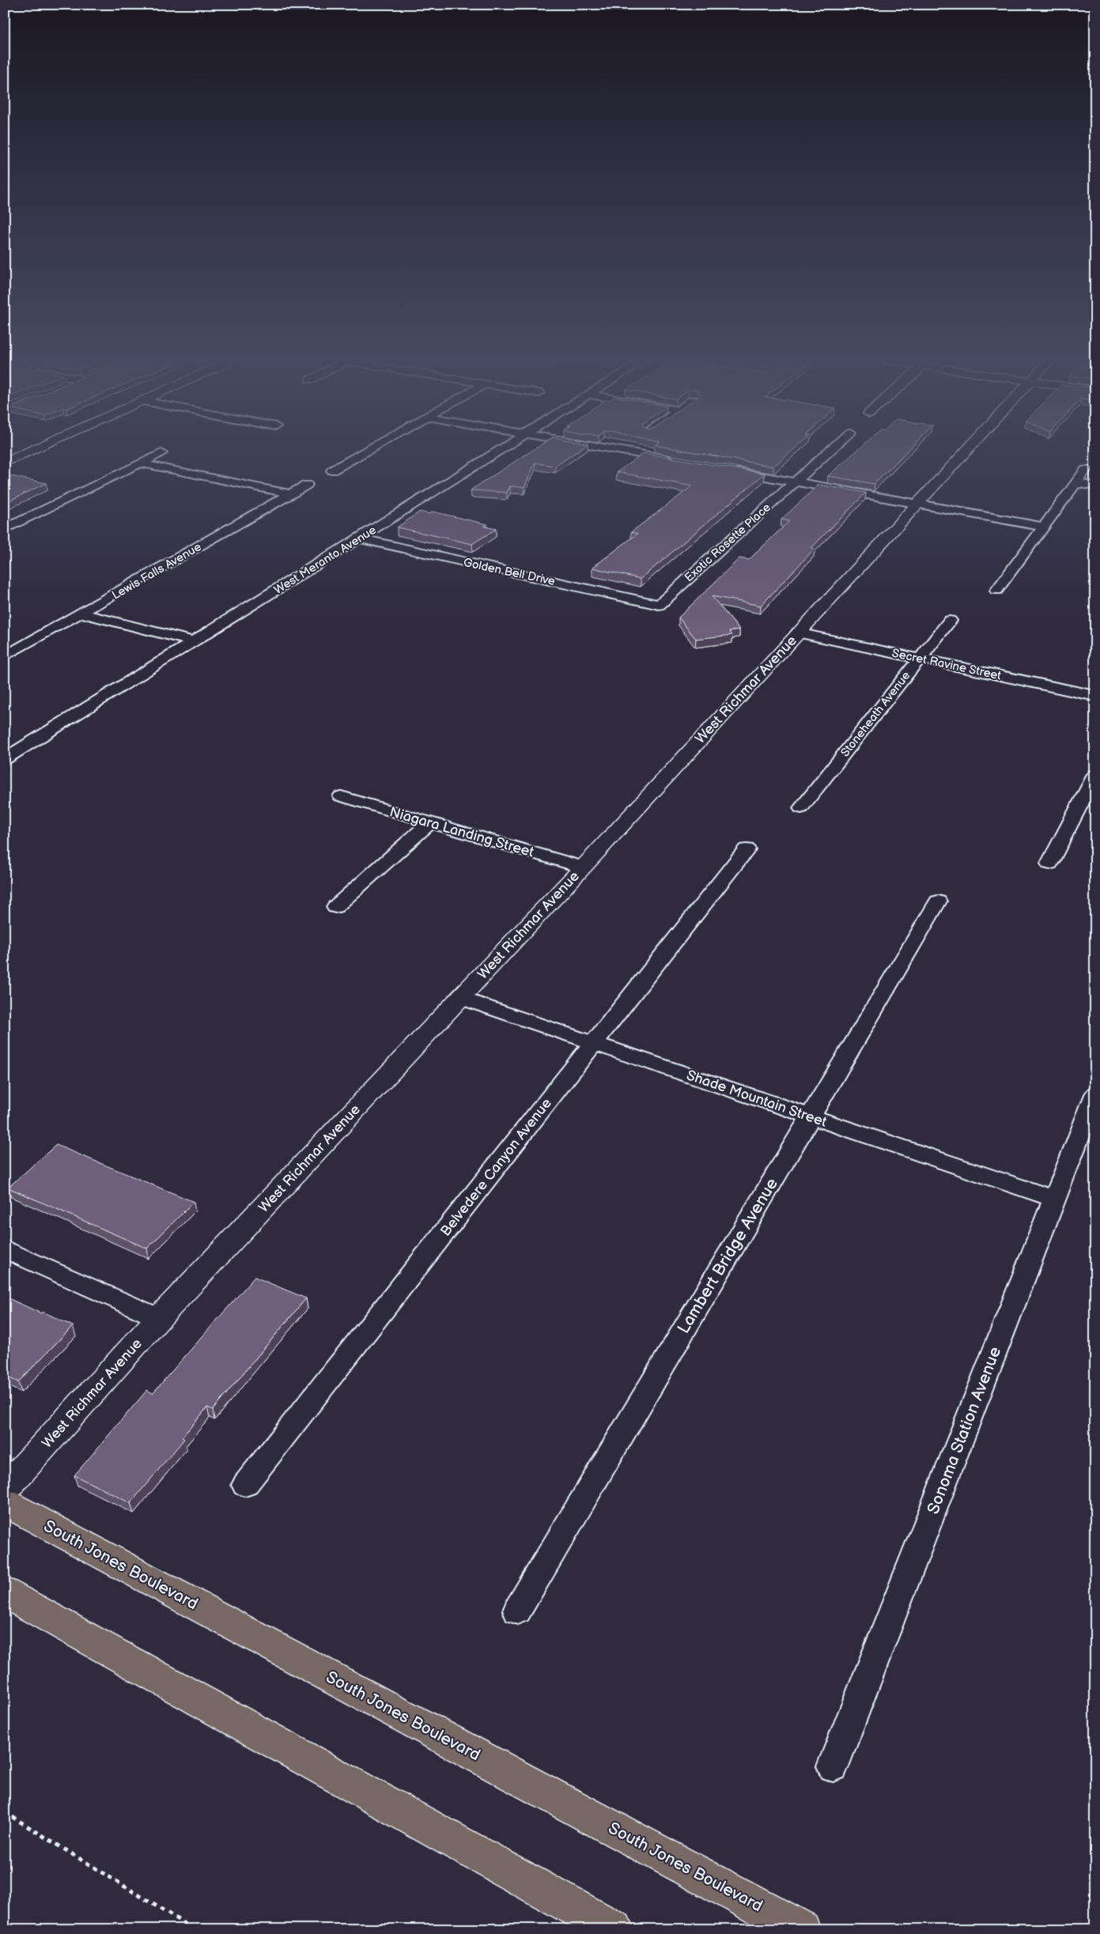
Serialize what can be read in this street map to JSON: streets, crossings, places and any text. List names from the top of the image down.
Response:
{
  "streets": {
    "main road": ["South Jones Boulevard"],
    "street": [
      "Exotic Rosette Place",
      "West Meranto Avenue",
      "Lewis Falls Avenue",
      "Golden Bell Drive",
      "Secret Ravine Street",
      "West Richmar Avenue",
      "Stoneheath Avenue",
      "Niagara Landing Street",
      "Shade Mountain Street",
      "Belvedere Canyon Avenue",
      "Lambert Bridge Avenue",
      "Sonoma Station Avenue"
    ]
  },
  "crossings": [
    ["Exotic Rosette Place", "Golden Bell Drive"],
    ["West Meranto Avenue", "Golden Bell Drive"],
    ["Secret Ravine Street", "West Richmar Avenue"],
    ["Secret Ravine Street", "Stoneheath Avenue"],
    ["West Richmar Avenue", "Niagara Landing Street"],
    ["West Richmar Avenue", "Shade Mountain Street"],
    ["Shade Mountain Street", "Belvedere Canyon Avenue"],
    ["Shade Mountain Street", "Lambert Bridge Avenue"],
    ["Shade Mountain Street", "Sonoma Station Avenue"]
  ]
}
